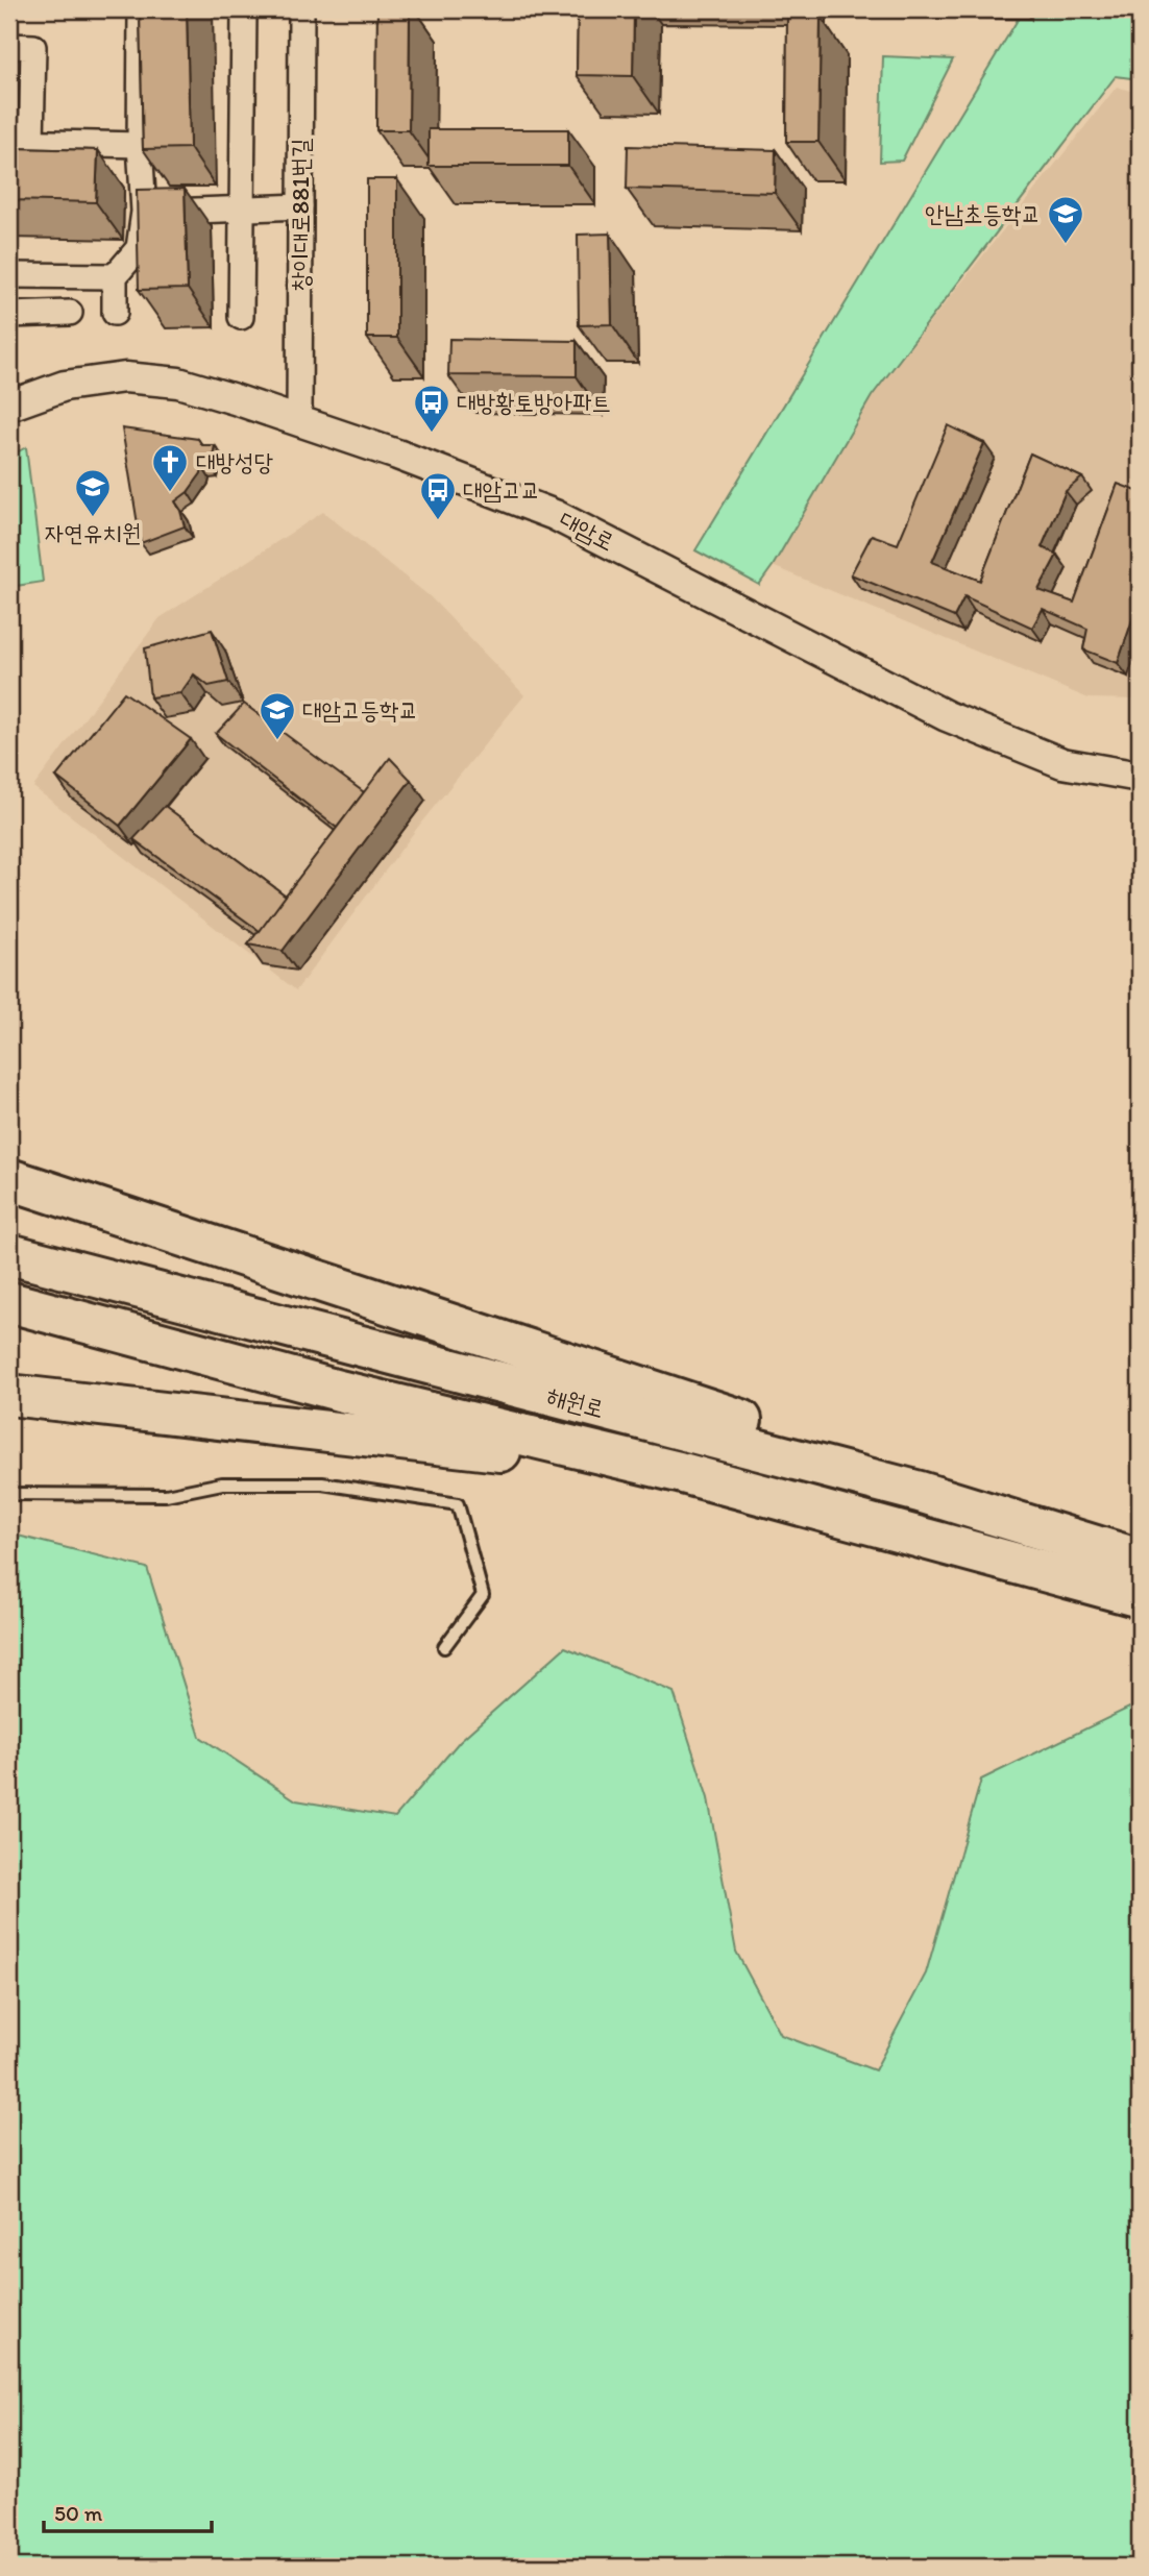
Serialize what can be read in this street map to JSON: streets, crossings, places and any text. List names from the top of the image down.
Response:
{
  "streets": {
    "highway": ["해원로"],
    "street": ["창이대로881번길", "대암로"]
  },
  "crossings": [
    ["창이대로881번길", "대암로"]
  ],
  "places": {
    "school or university": ["안남초등학교", "자연유치원", "대암고등학교"],
    "bus stop": ["대방황토방아파트", "대암고교"],
    "church": ["대방성당"]
  },
  "scale_bar": "50 m"
}
